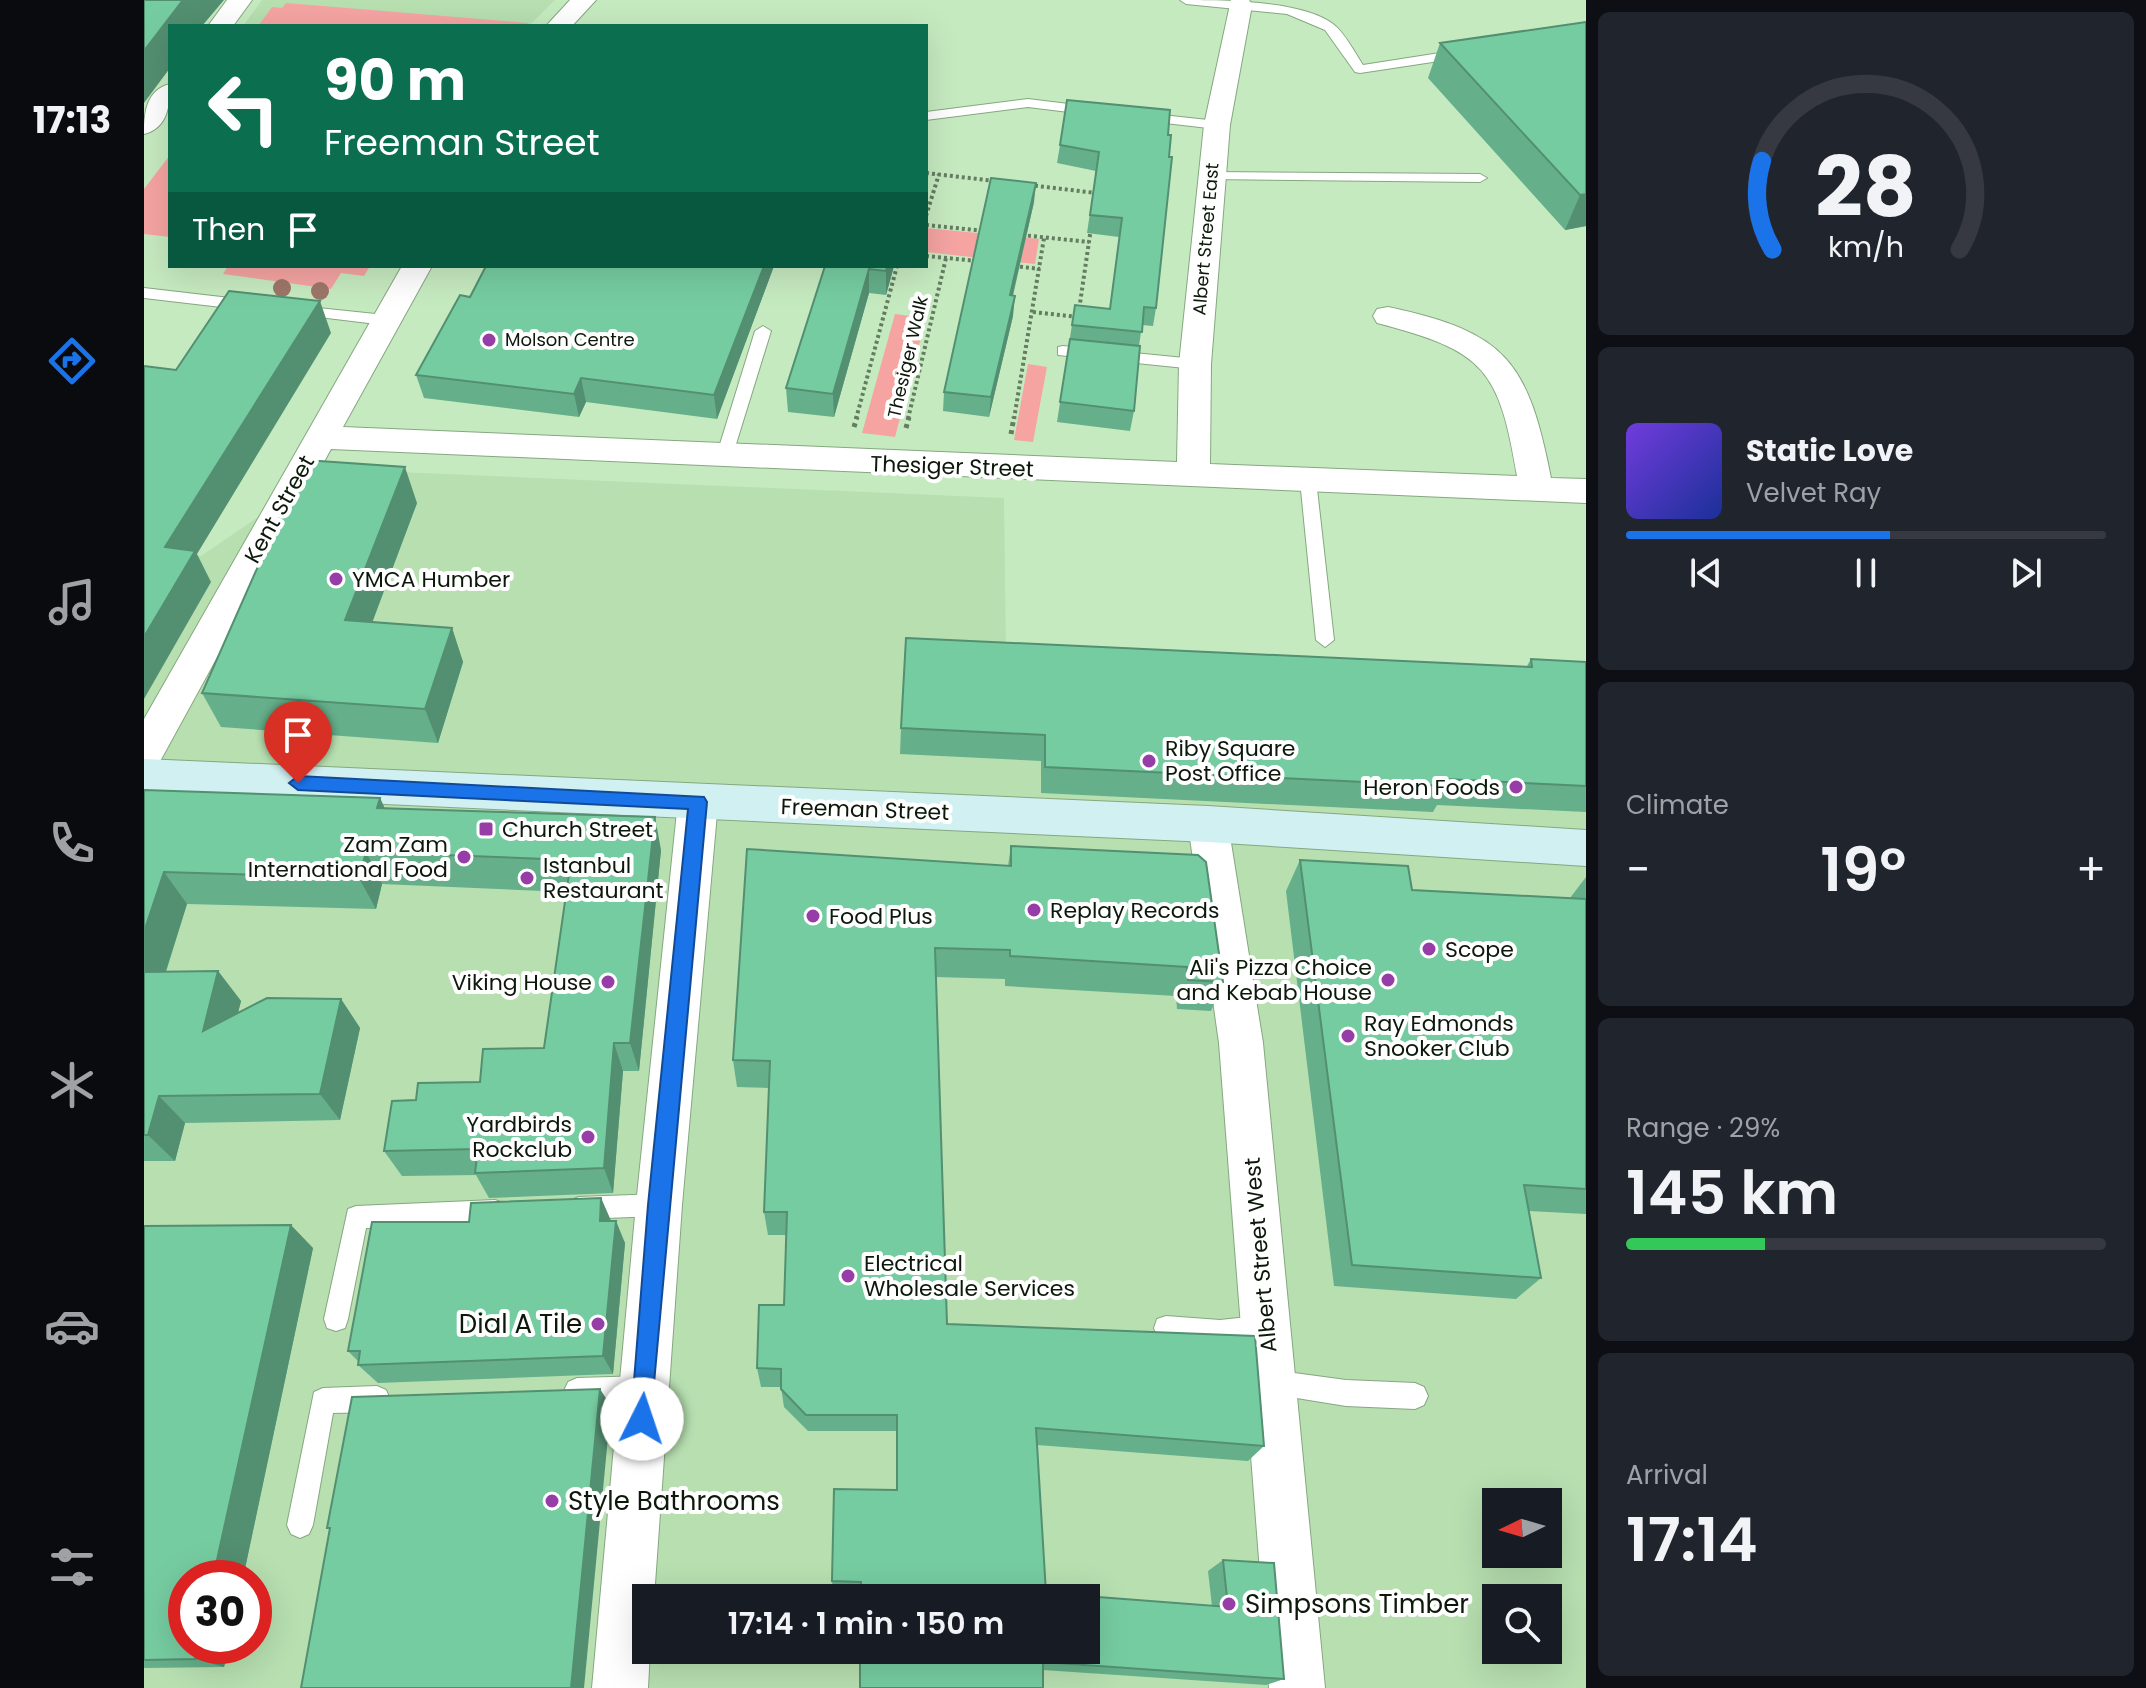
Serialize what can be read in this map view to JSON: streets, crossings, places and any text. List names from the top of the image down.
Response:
{
  "streets": {
    "main road": ["Freeman Street"],
    "street": [
      "Albert Street East",
      "Thesiger Street",
      "Kent Street",
      "Albert Street West"
    ],
    "path": ["Thesiger Walk"]
  },
  "crossings": [
    ["Albert Street East", "Thesiger Street"],
    ["Thesiger Walk", "Thesiger Street"],
    ["Thesiger Street", "Kent Street"],
    ["Freeman Street", "Albert Street West"]
  ],
  "places": {
    "other": [
      "Molson Centre",
      "YMCA Humber",
      "Riby Square Post Office",
      "Heron Foods",
      "Zam Zam International Food",
      "Istanbul Restaurant",
      "Replay Records",
      "Food Plus",
      "Scope",
      "Ali's Pizza Choice and Kebab House",
      "Viking House",
      "Ray Edmonds Snooker Club",
      "Yardbirds Rockclub",
      "Electrical Wholesale Services",
      "Dial A Tile",
      "Style Bathrooms",
      "Simpsons Timber"
    ],
    "transit": ["Church Street"]
  },
  "north": "left",
  "page": {
    "tabs": "17:13",
    "turn": ["90 m", "Freeman Street"],
    "then": "Then",
    "song": ["Static Love", "Velvet Ray"],
    "tile": [
      "Climate",
      ["Range · 29%", "145 km"],
      ["Arrival", "17:14"]
    ],
    "heat": ["−", "19°", "+"],
    "limit": "30",
    "trip": "17:14 · 1 min · 150 m",
    "gauge": ["28", "km/h"]
  }
}
